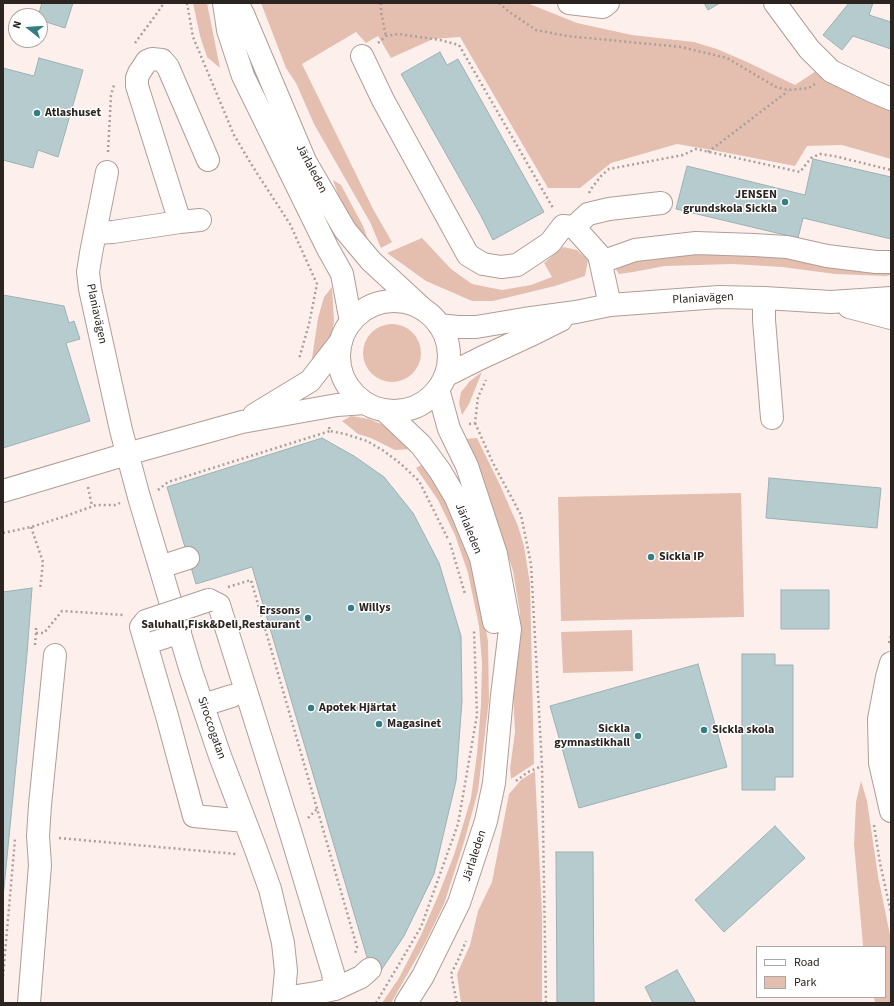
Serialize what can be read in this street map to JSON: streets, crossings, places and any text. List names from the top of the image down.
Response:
{
  "streets": {
    "main road": ["Järlaleden", "Planiavägen", "Siroccogatan"]
  },
  "crossings": [
    ["Järlaleden", "Planiavägen"],
    ["Planiavägen", "Siroccogatan"]
  ],
  "places": [
    "Atlashuset",
    "JENSEN grundskola Sickla",
    "Sickla IP",
    "Willys",
    "Erssons Saluhall,Fisk&Deli,Restaurant",
    "Apotek Hjärtat",
    "Magasinet",
    "Sickla skola",
    "Sickla gymnastikhall"
  ],
  "legend": ["Road", "Park"],
  "north": "left"
}
